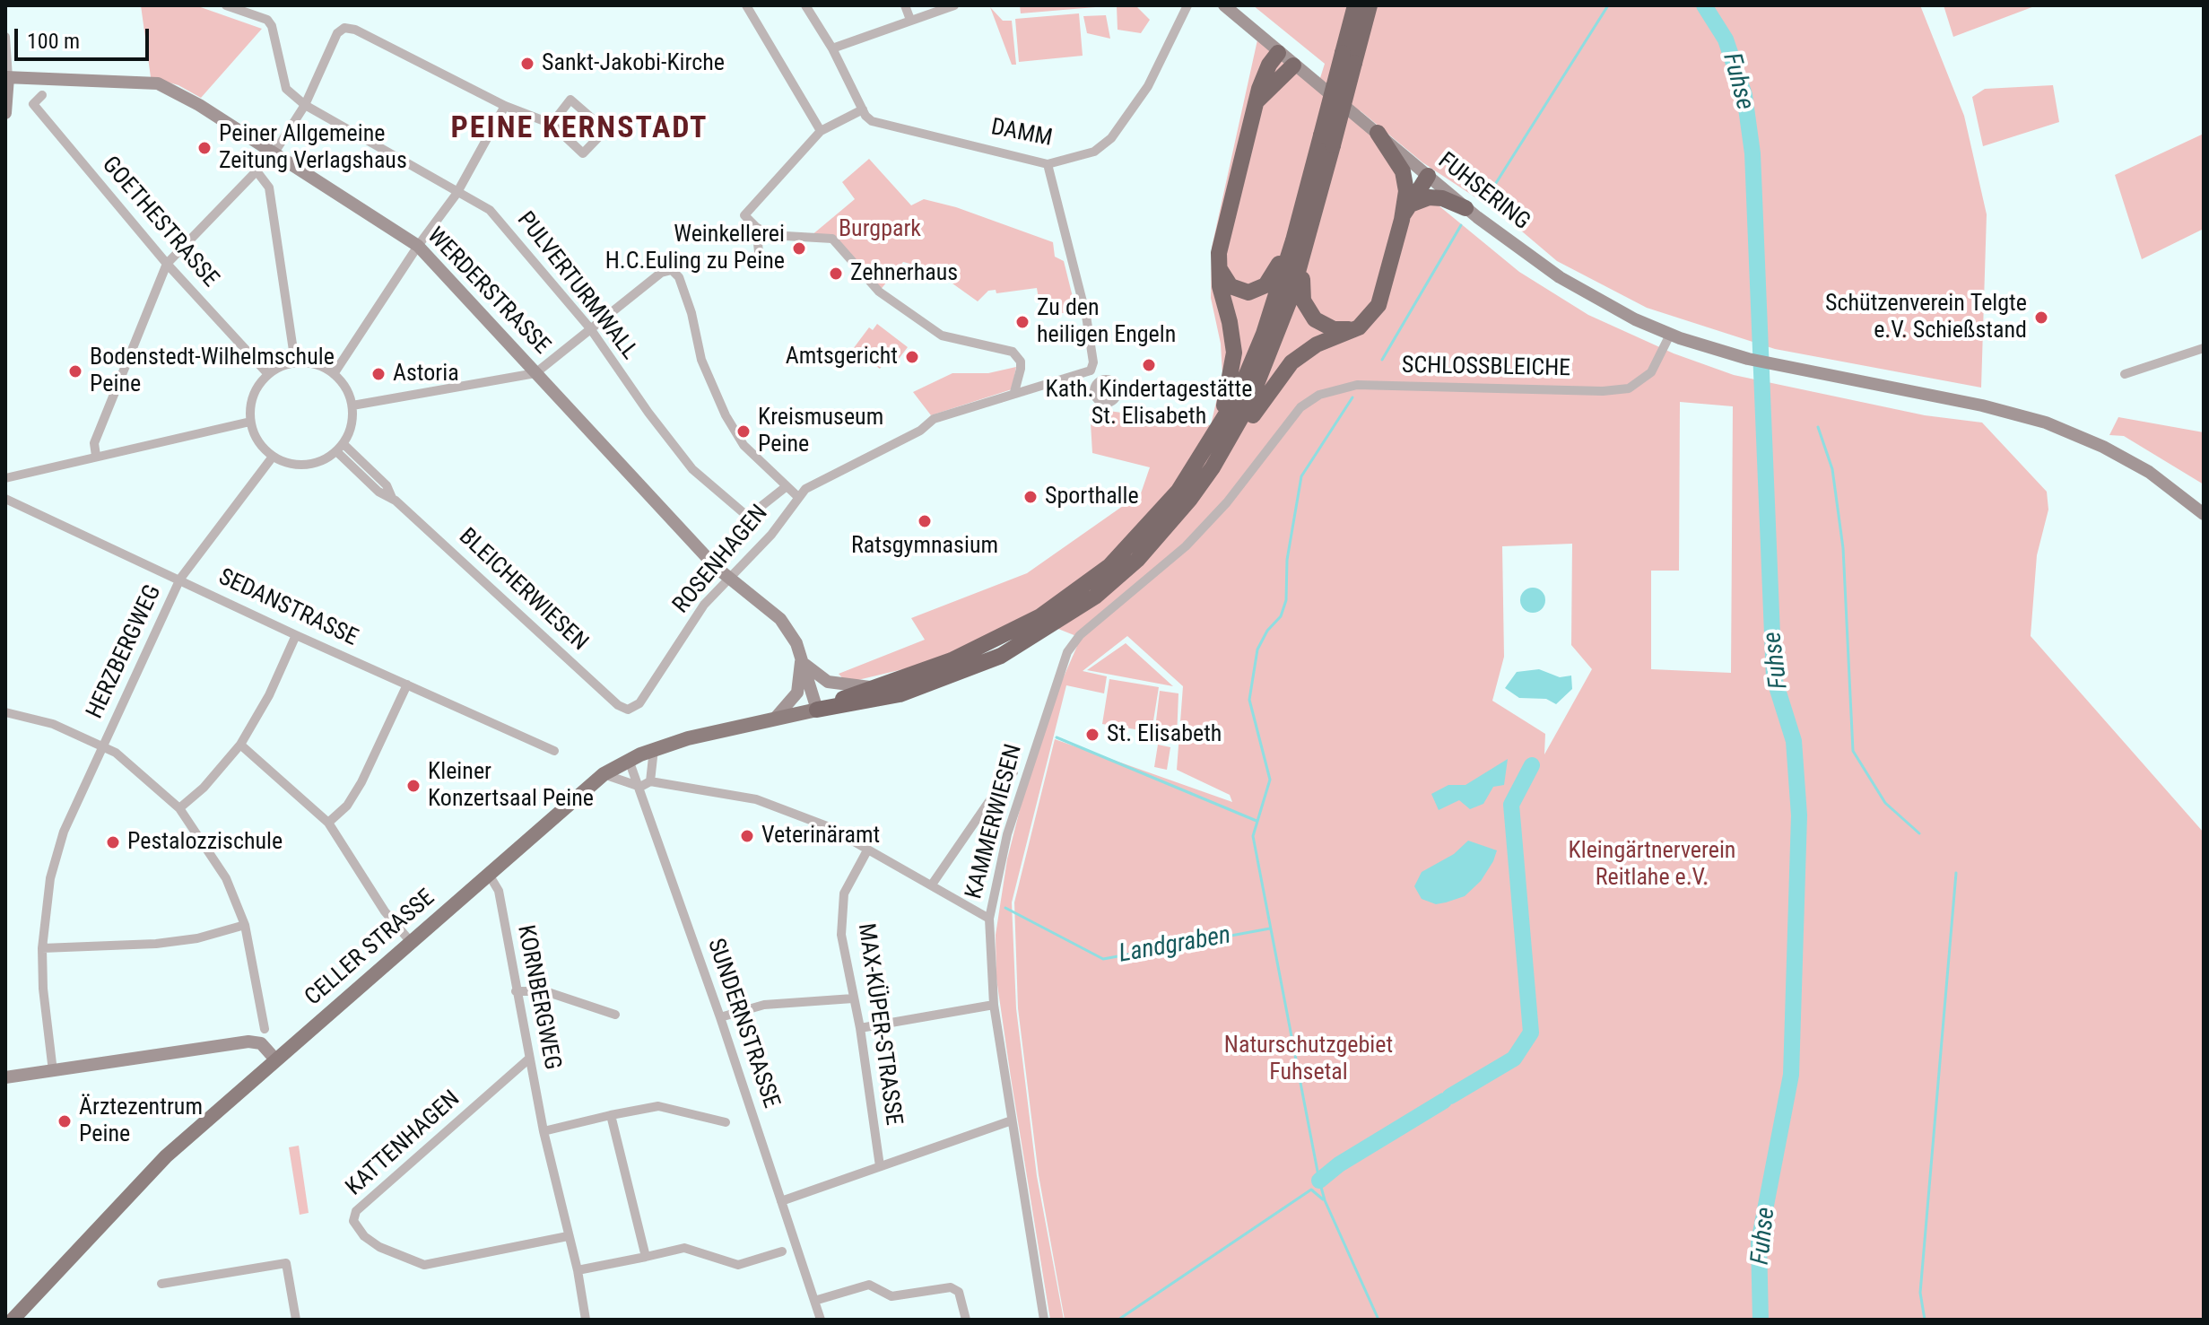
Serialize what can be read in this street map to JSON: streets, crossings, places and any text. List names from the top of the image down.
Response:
{
  "streets": {
    "main road": ["CELLER STRASSE"],
    "street": [
      "DAMM",
      "FUHSERING",
      "GOETHESTRASSE",
      "PULVERTURMWALL",
      "WERDERSTRASSE",
      "SCHLOSSBLEICHE",
      "ROSENHAGEN",
      "BLEICHERWIESEN",
      "SEDANSTRASSE",
      "HERZBERGWEG",
      "KAMMERWIESEN",
      "KORNBERGWEG",
      "SUNDERNSTRASSE",
      "MAX-KÜPER-STRASSE",
      "KATTENHAGEN"
    ]
  },
  "crossings": [
    ["FUHSERING", "SCHLOSSBLEICHE"],
    ["GOETHESTRASSE", "BLEICHERWIESEN"],
    ["GOETHESTRASSE", "HERZBERGWEG"],
    ["WERDERSTRASSE", "ROSENHAGEN"],
    ["WERDERSTRASSE", "CELLER STRASSE"],
    ["SCHLOSSBLEICHE", "KAMMERWIESEN"],
    ["ROSENHAGEN", "BLEICHERWIESEN"],
    ["BLEICHERWIESEN", "HERZBERGWEG"],
    ["SEDANSTRASSE", "HERZBERGWEG"],
    ["CELLER STRASSE", "KORNBERGWEG"],
    ["CELLER STRASSE", "SUNDERNSTRASSE"],
    ["KORNBERGWEG", "KATTENHAGEN"]
  ],
  "districts": ["PEINE KERNSTADT"],
  "water": ["Fuhse", "Landgraben"],
  "parks": ["Burgpark", "Kleingärtnerverein Reitlahe e.V.", "Naturschutzgebiet Fuhsetal"],
  "places": [
    "Sankt-Jakobi-Kirche",
    "Peiner Allgemeine Zeitung Verlagshaus",
    "Weinkellerei H.C.Euling zu Peine",
    "Zehnerhaus",
    "Schützenverein Telgte e.V. Schießstand",
    "Zu den heiligen Engeln",
    "Amtsgericht",
    "Kath. Kindertagestätte St. Elisabeth",
    "Bodenstedt-Wilhelmschule Peine",
    "Astoria",
    "Kreismuseum Peine",
    "Sporthalle",
    "Ratsgymnasium",
    "St. Elisabeth",
    "Kleiner Konzertsaal Peine",
    "Veterinäramt",
    "Pestalozzischule",
    "Ärztezentrum Peine"
  ],
  "scale_bar": "100 m"
}
